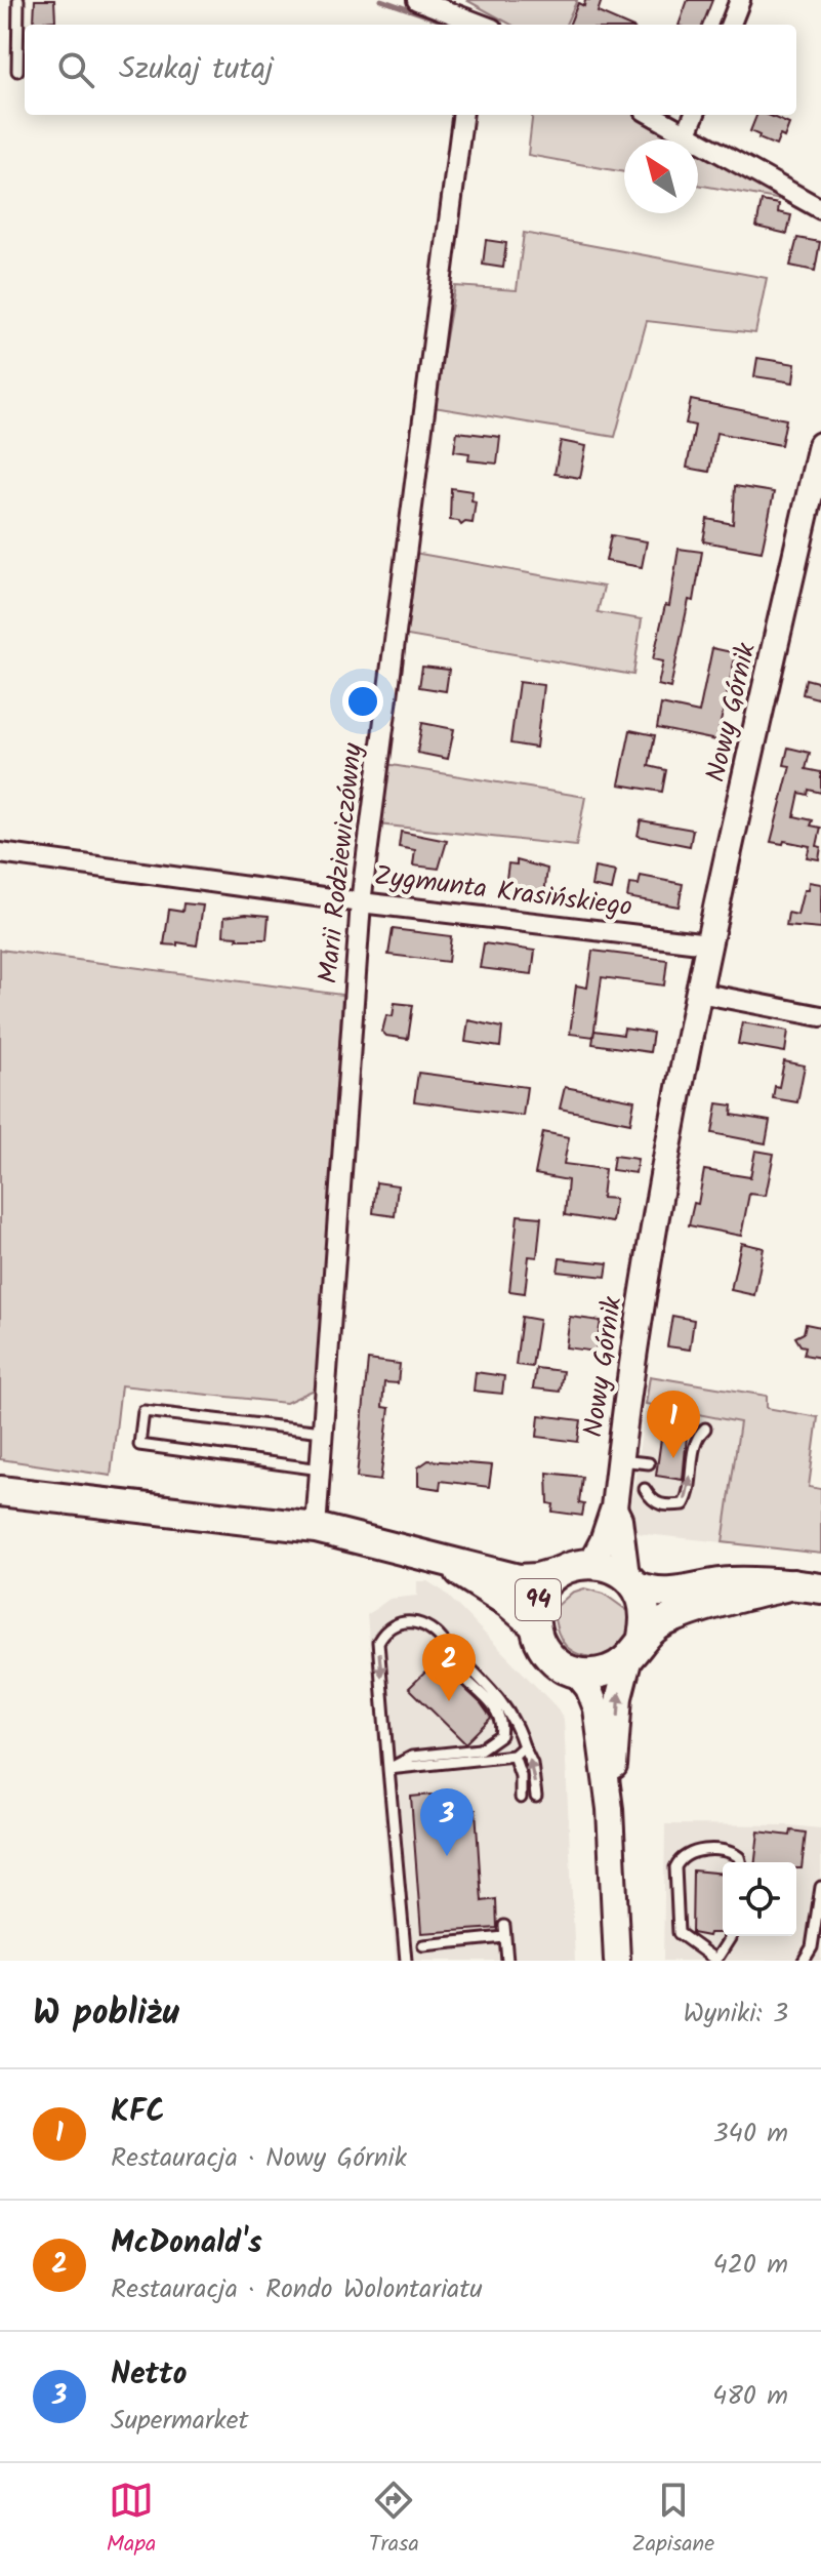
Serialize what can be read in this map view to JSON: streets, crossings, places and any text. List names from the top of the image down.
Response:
{
  "streets": {
    "main road": ["94"],
    "street": ["Nowy Górnik", "Marii Rodziewiczówny", "Zygmunta Krasińskiego"]
  },
  "crossings": [
    ["Nowy Górnik", "Zygmunta Krasińskiego"],
    ["Nowy Górnik", "94"],
    ["Marii Rodziewiczówny", "Zygmunta Krasińskiego"],
    ["Marii Rodziewiczówny", "94"]
  ],
  "north": "top left",
  "page": {
    "search": "Szukaj tutaj",
    "pins": ["1", "2", "3"],
    "heading": ["W pobliżu", "Wyniki: 3"],
    "list": [
      {
        "mark": "1",
        "name": "KFC",
        "note": "Restauracja · Nowy Górnik",
        "value": "340 m"
      },
      {
        "mark": "2",
        "name": "McDonald's",
        "note": "Restauracja · Rondo Wolontariatu",
        "value": "420 m"
      },
      {
        "mark": "3",
        "name": "Netto",
        "note": "Supermarket",
        "value": "480 m"
      }
    ],
    "nav": ["Mapa", "Trasa", "Zapisane"]
  }
}
